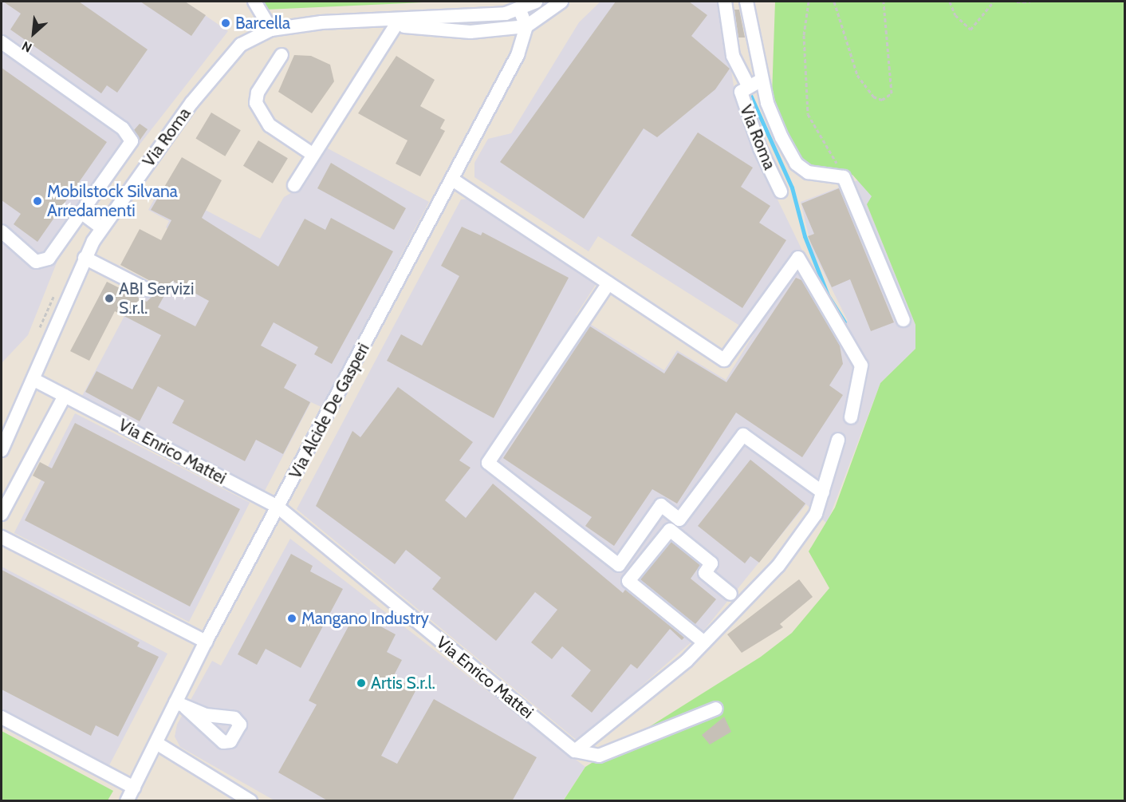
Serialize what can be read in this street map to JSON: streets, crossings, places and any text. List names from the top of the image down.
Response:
{
  "streets": {
    "street": ["Via Roma", "Via Alcide De Gasperi", "Via Enrico Mattei"]
  },
  "crossings": [
    ["Via Roma", "Via Alcide De Gasperi"],
    ["Via Roma", "Via Enrico Mattei"],
    ["Via Alcide De Gasperi", "Via Enrico Mattei"]
  ],
  "places": [
    "Barcella",
    "Mobilstock Silvana Arredamenti",
    "ABI Servizi S.r.l.",
    "Mangano Industry",
    "Artis S.r.l."
  ],
  "north": "bottom left"
}
